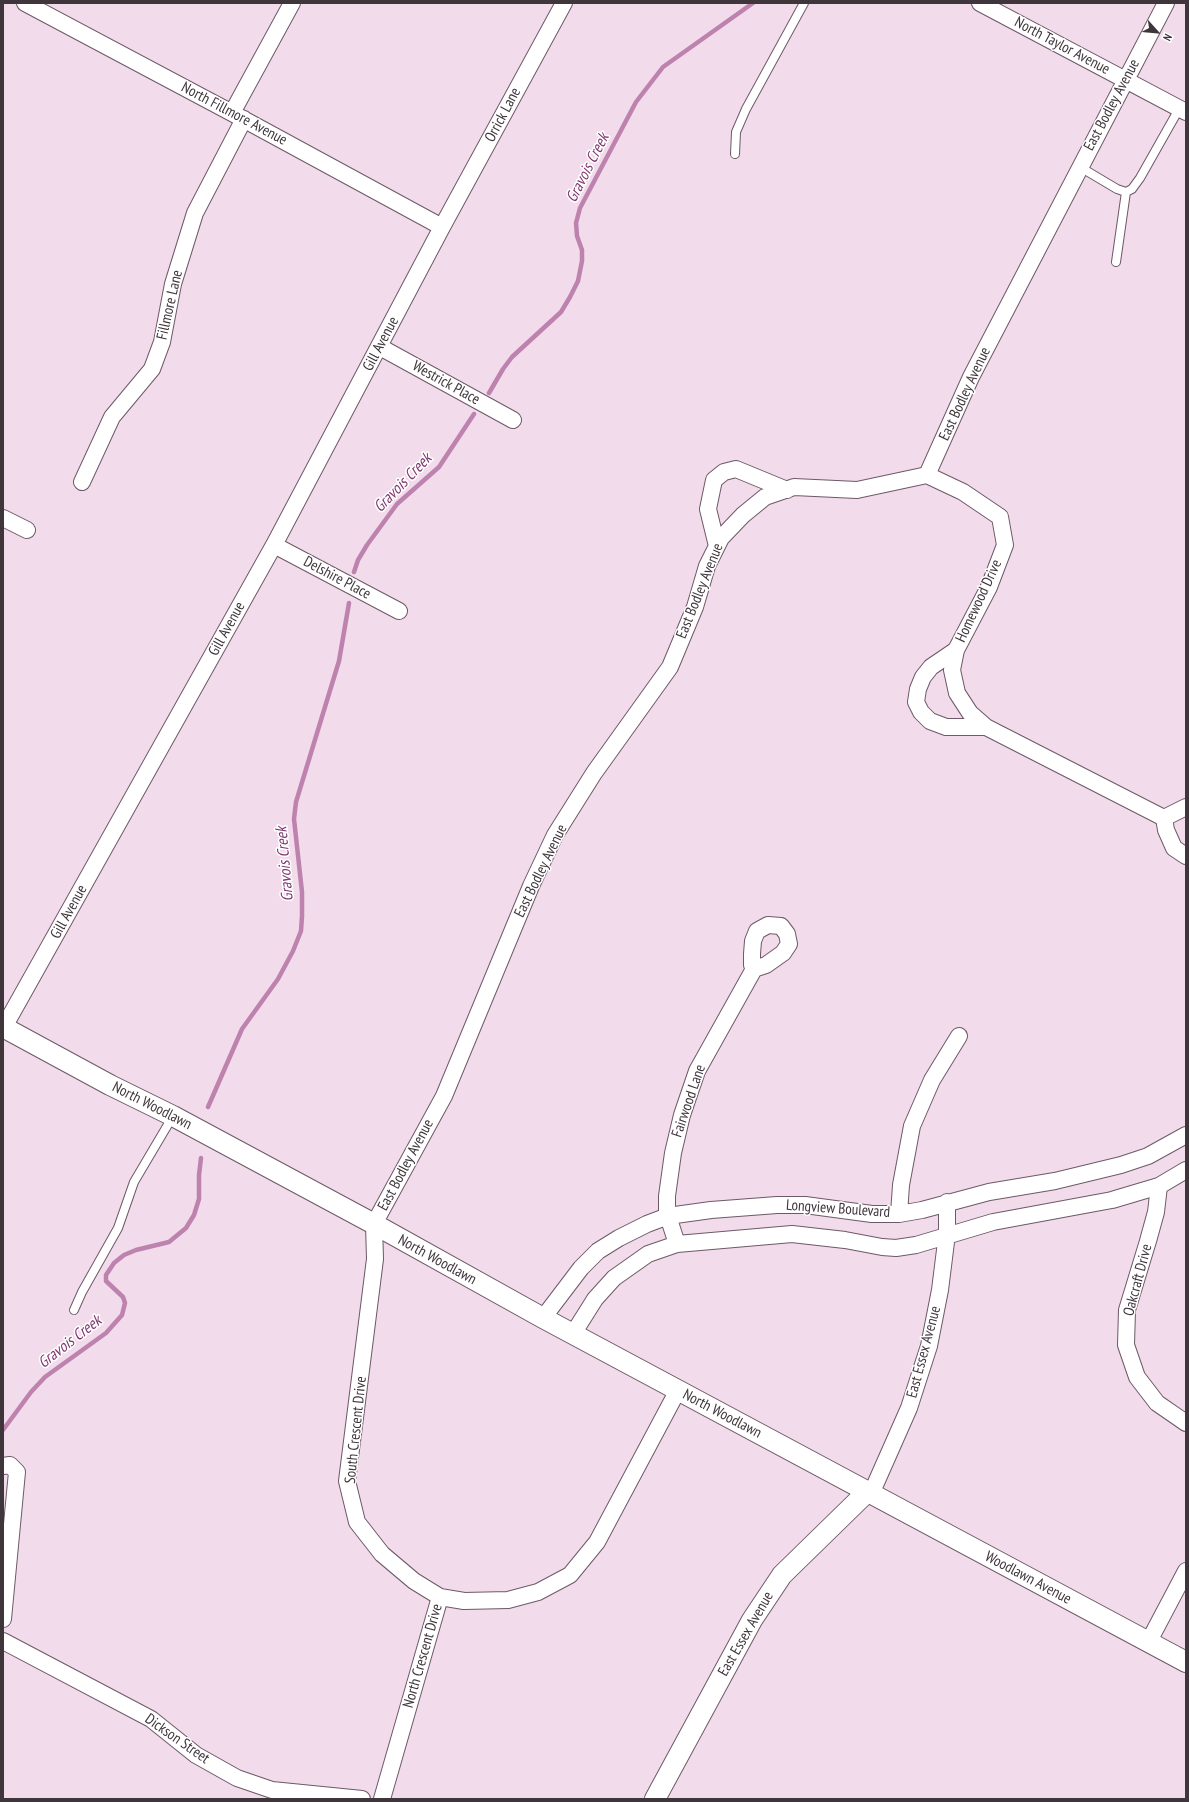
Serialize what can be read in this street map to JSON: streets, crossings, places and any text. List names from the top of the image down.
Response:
{
  "streets": {
    "street": [
      "North Taylor Avenue",
      "East Bodley Avenue",
      "North Fillmore Avenue",
      "Orrick Lane",
      "Fillmore Lane",
      "Gill Avenue",
      "Westrick Place",
      "Delshire Place",
      "Homewood Drive",
      "Fairwood Lane",
      "North Woodlawn",
      "Longview Boulevard",
      "Oakcraft Drive",
      "East Essex Avenue",
      "South Crescent Drive",
      "Woodlawn Avenue",
      "North Crescent Drive",
      "Dickson Street"
    ]
  },
  "crossings": [
    ["North Taylor Avenue", "East Bodley Avenue"],
    ["East Bodley Avenue", "Homewood Drive"],
    ["East Bodley Avenue", "North Woodlawn"],
    ["East Bodley Avenue", "South Crescent Drive"],
    ["North Fillmore Avenue", "Orrick Lane"],
    ["North Fillmore Avenue", "Fillmore Lane"],
    ["North Fillmore Avenue", "Gill Avenue"],
    ["Orrick Lane", "Gill Avenue"],
    ["Gill Avenue", "Westrick Place"],
    ["Gill Avenue", "Delshire Place"],
    ["Gill Avenue", "North Woodlawn"],
    ["Fairwood Lane", "Longview Boulevard"],
    ["North Woodlawn", "Longview Boulevard"],
    ["North Woodlawn", "East Essex Avenue"],
    ["North Woodlawn", "South Crescent Drive"],
    ["North Woodlawn", "Woodlawn Avenue"],
    ["North Woodlawn", "North Crescent Drive"],
    ["Longview Boulevard", "Oakcraft Drive"],
    ["Longview Boulevard", "East Essex Avenue"],
    ["East Essex Avenue", "Woodlawn Avenue"],
    ["South Crescent Drive", "North Crescent Drive"]
  ],
  "water": ["Gravois Creek"],
  "north": "bottom right"
}
